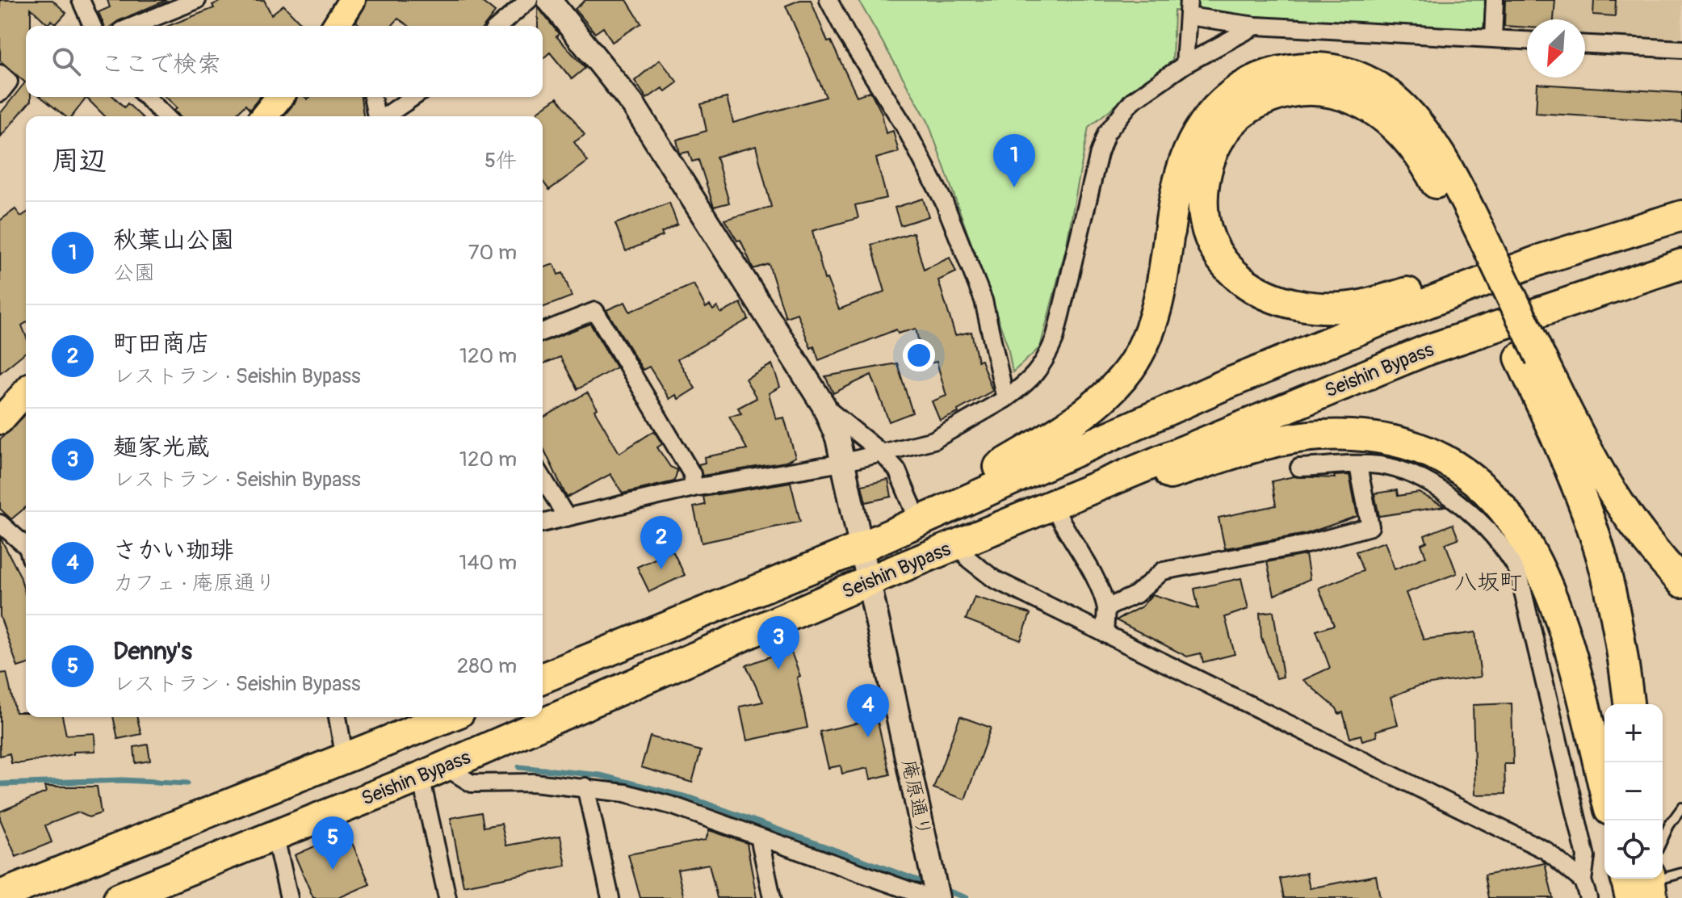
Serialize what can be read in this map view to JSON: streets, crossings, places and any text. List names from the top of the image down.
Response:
{
  "streets": {
    "highway": ["Seishin Bypass"],
    "street": ["庵原通り"]
  },
  "crossings": [
    ["Seishin Bypass", "庵原通り"]
  ],
  "districts": ["八坂町"],
  "north": "bottom left",
  "page": {
    "search": "ここで検索",
    "heading": ["周辺", "5件"],
    "pins": [
      "1",
      "2",
      "3",
      "4",
      "5"
    ],
    "list": [
      {
        "mark": "1",
        "name": "秋葉山公園",
        "note": "公園",
        "value": "70 m"
      },
      {
        "mark": "2",
        "name": "町田商店",
        "note": "レストラン · Seishin Bypass",
        "value": "120 m"
      },
      {
        "mark": "3",
        "name": "麺家光蔵",
        "note": "レストラン · Seishin Bypass",
        "value": "120 m"
      },
      {
        "mark": "4",
        "name": "さかい珈琲",
        "note": "カフェ · 庵原通り",
        "value": "140 m"
      },
      {
        "mark": "5",
        "name": "Denny's",
        "note": "レストラン · Seishin Bypass",
        "value": "280 m"
      }
    ],
    "map_buttons": ["+", "−"]
  }
}
